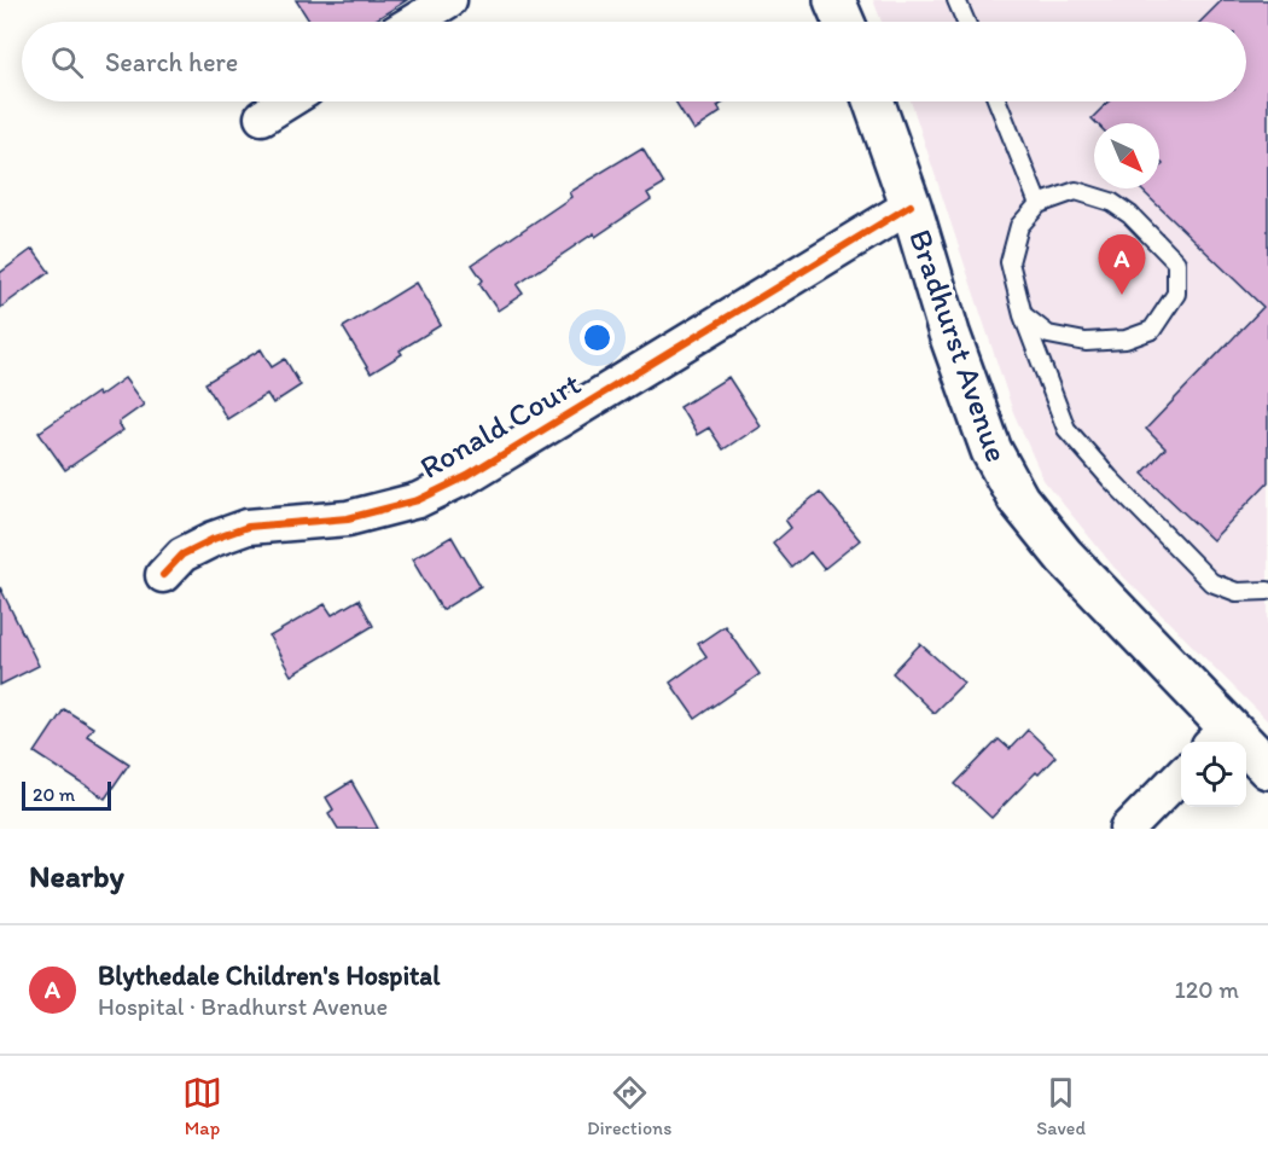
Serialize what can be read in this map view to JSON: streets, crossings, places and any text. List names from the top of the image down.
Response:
{
  "streets": {
    "main road": ["Bradhurst Avenue"],
    "street": ["Ronald Court"]
  },
  "crossings": [
    ["Bradhurst Avenue", "Ronald Court"]
  ],
  "scale_bar": "20 m",
  "north": "bottom right",
  "page": {
    "search": "Search here",
    "pins": "A",
    "scale": "20 m",
    "heading": "Nearby",
    "list": [
      {
        "mark": "A",
        "name": "Blythedale Children's Hospital",
        "note": "Hospital · Bradhurst Avenue",
        "value": "120 m"
      }
    ],
    "nav": ["Map", "Directions", "Saved"]
  }
}
